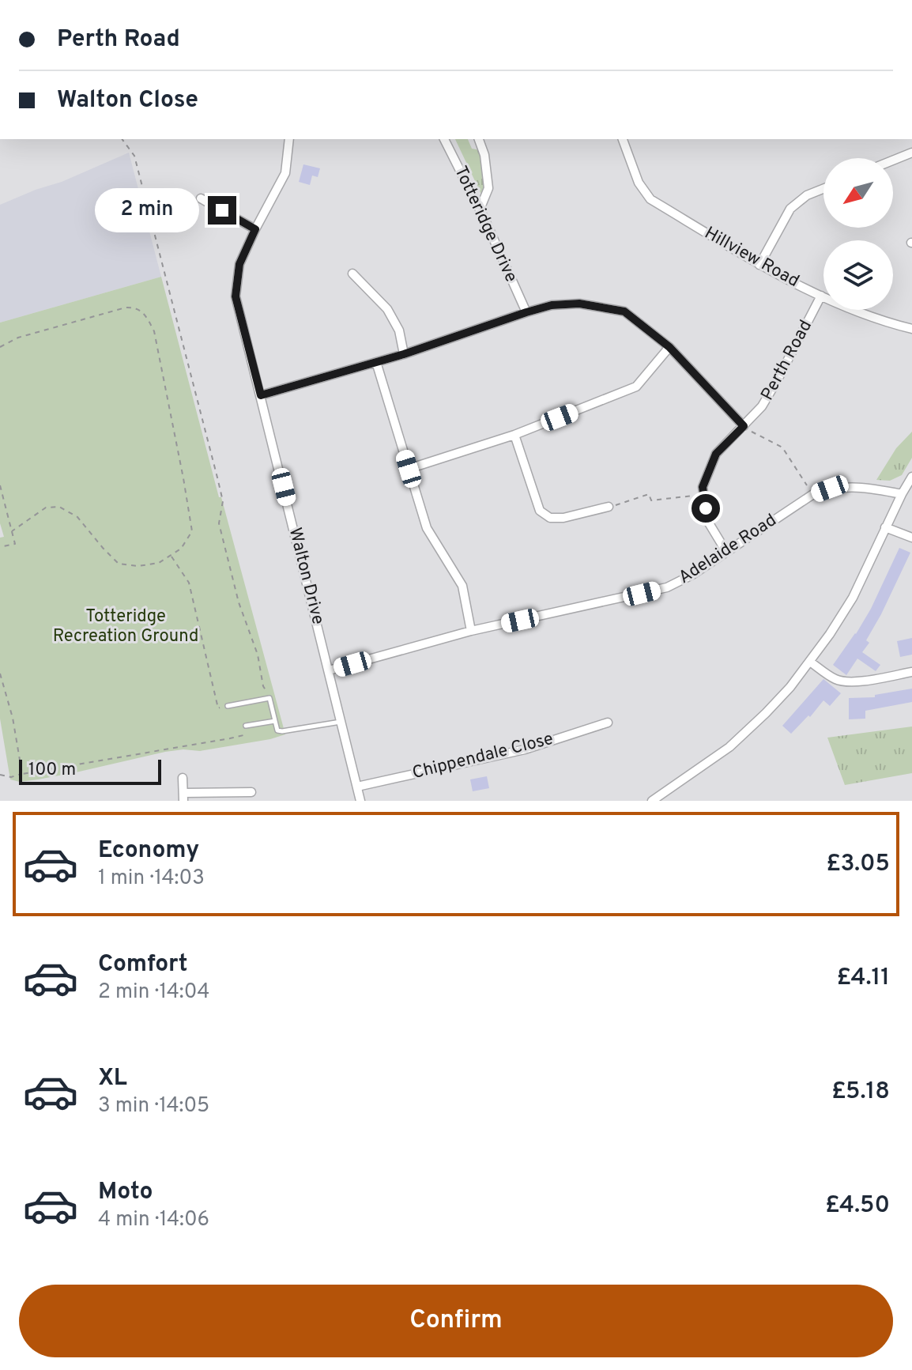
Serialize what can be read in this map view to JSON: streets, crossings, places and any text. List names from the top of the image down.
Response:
{
  "streets": {
    "street": [
      "Totteridge Drive",
      "Hillview Road",
      "Perth Road",
      "Adelaide Road",
      "Walton Drive",
      "Chippendale Close"
    ]
  },
  "crossings": [
    ["Hillview Road", "Perth Road"],
    ["Perth Road", "Adelaide Road"],
    ["Adelaide Road", "Walton Drive"],
    ["Walton Drive", "Chippendale Close"]
  ],
  "parks": ["Totteridge Recreation Ground"],
  "scale_bar": "100 m",
  "north": "bottom left",
  "page": {
    "banner": ["Perth Road", "Walton Close"],
    "bubble": "2 min",
    "scale": "100 m",
    "list": [
      {
        "name": "Economy",
        "note": "1 min · 14:03",
        "value": "£3.05"
      },
      {
        "name": "Comfort",
        "note": "2 min · 14:04",
        "value": "£4.11"
      },
      {
        "name": "XL",
        "note": "3 min · 14:05",
        "value": "£5.18"
      },
      {
        "name": "Moto",
        "note": "4 min · 14:06",
        "value": "£4.50"
      }
    ],
    "buttons": "Confirm"
  }
}
